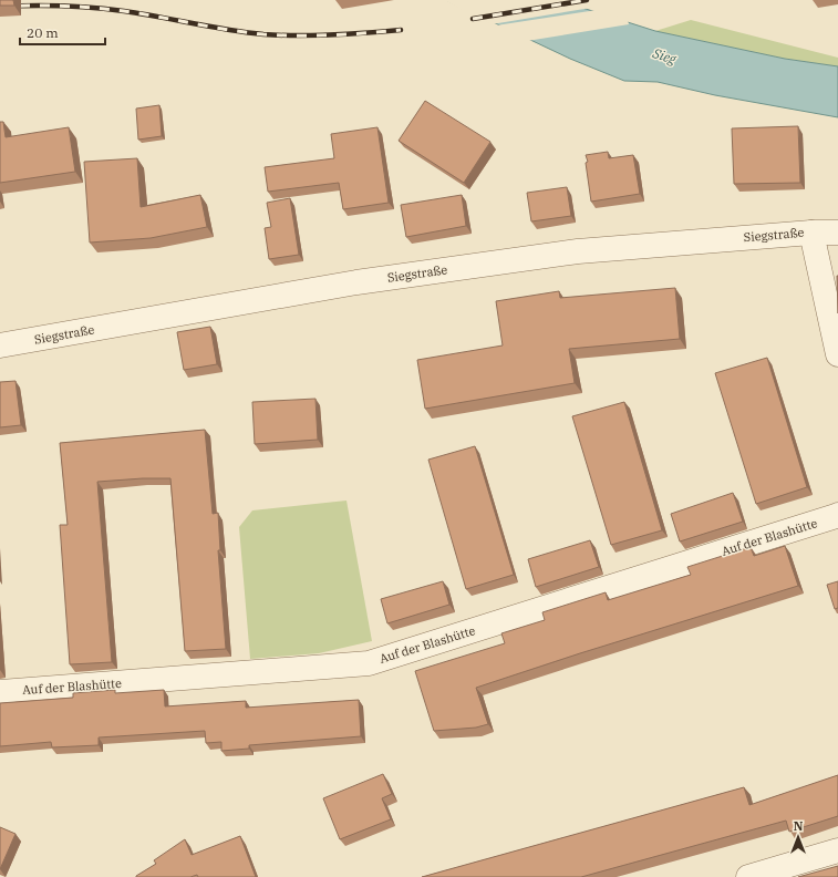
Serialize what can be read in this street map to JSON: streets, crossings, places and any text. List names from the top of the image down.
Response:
{
  "streets": {
    "street": ["Siegstraße", "Auf der Blashütte"]
  },
  "water": ["Sieg"],
  "scale_bar": "20 m",
  "north": "top"
}
